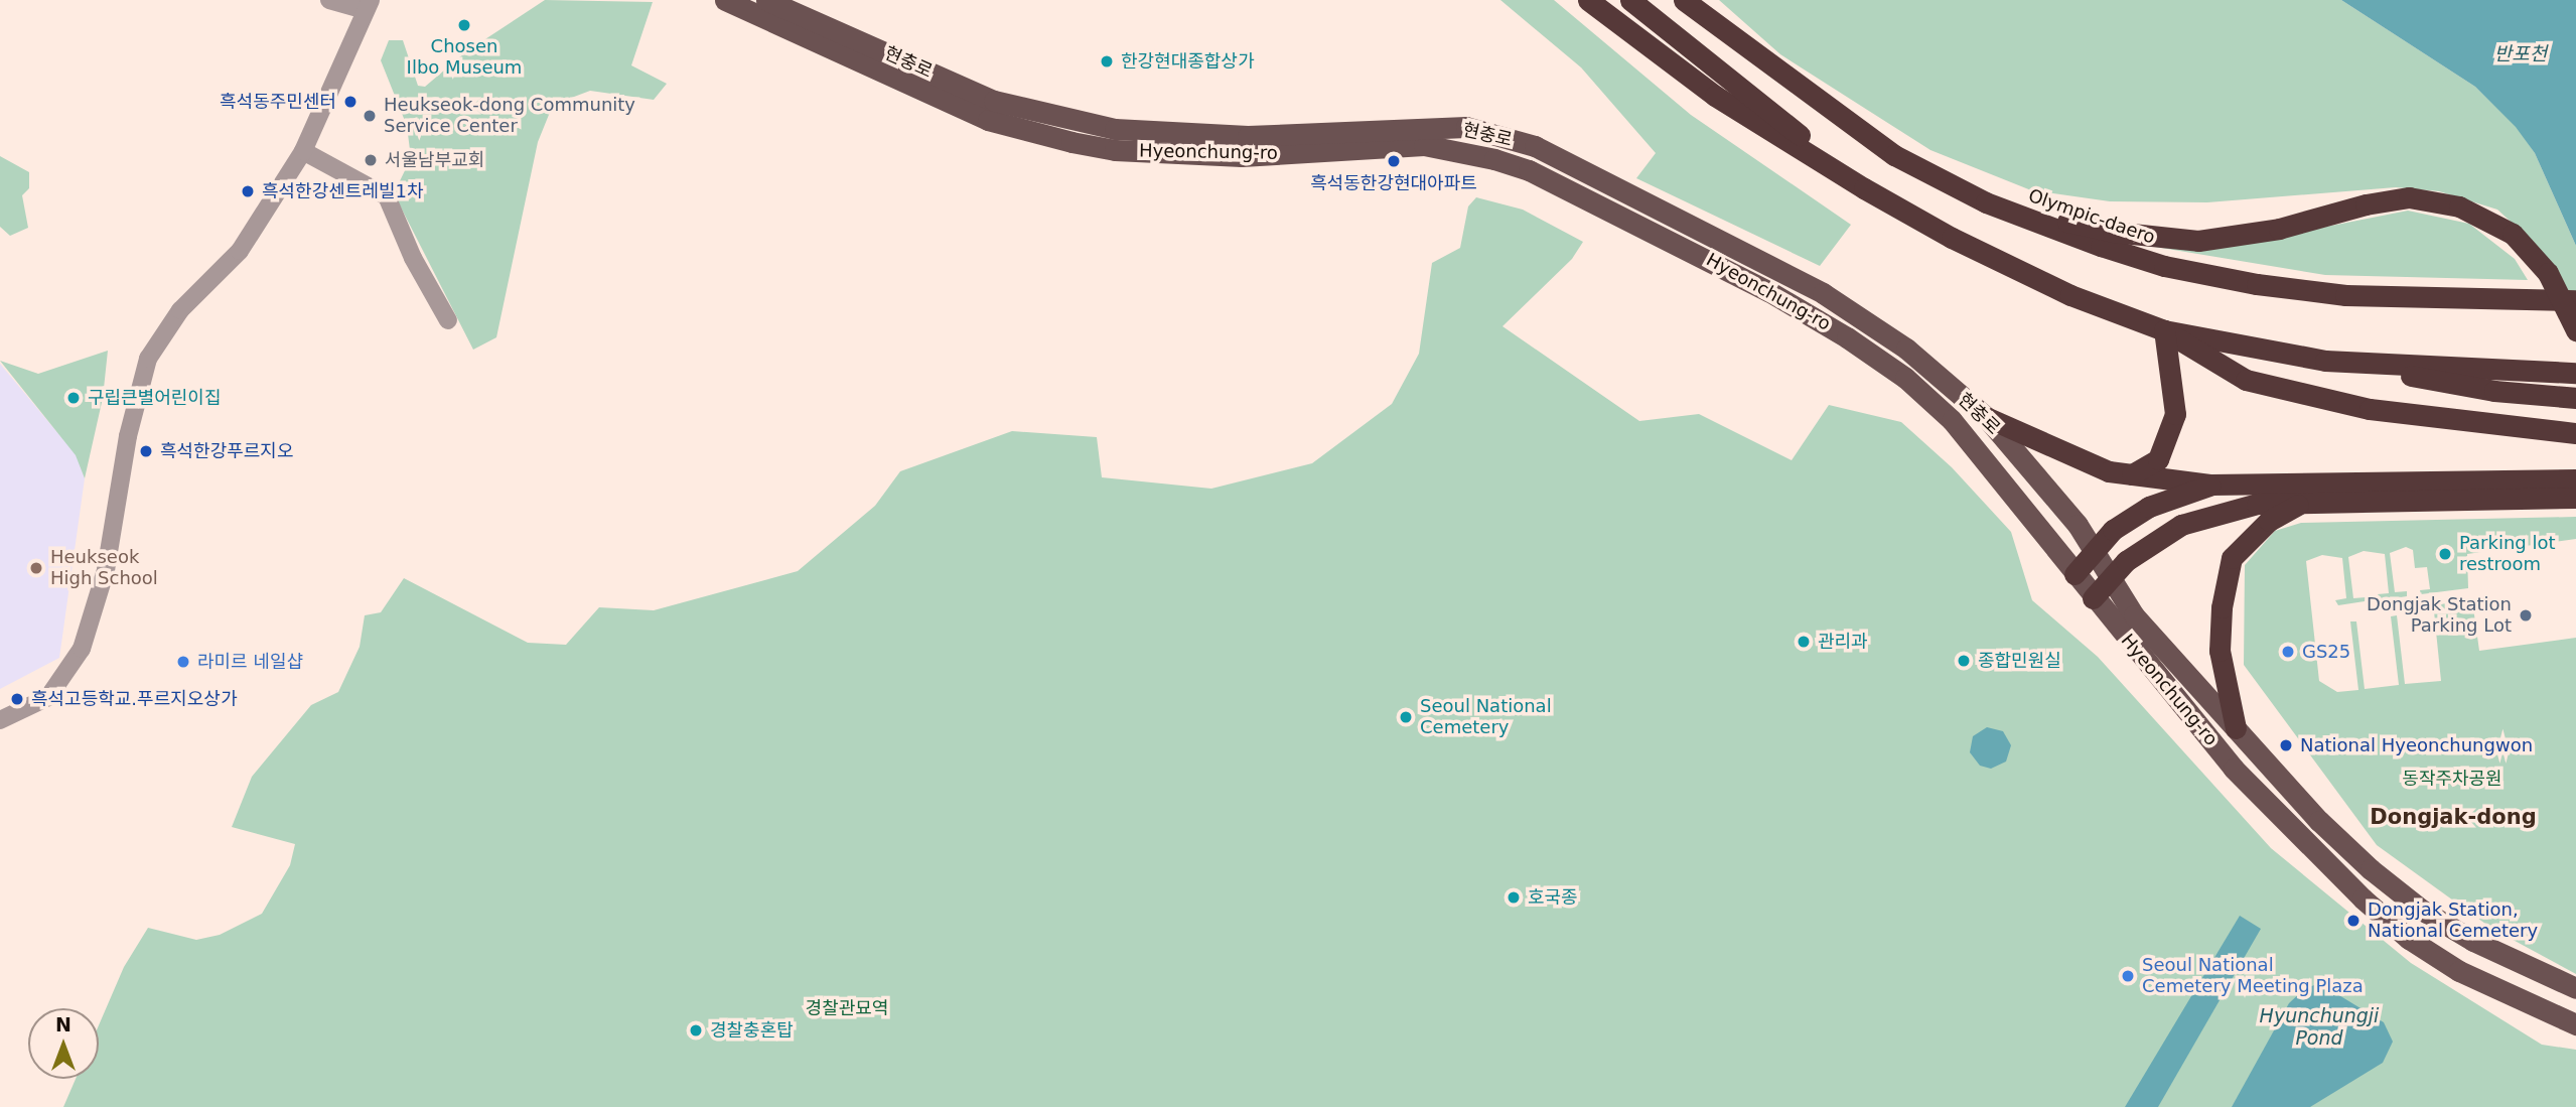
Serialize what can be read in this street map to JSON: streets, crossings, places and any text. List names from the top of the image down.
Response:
{
  "streets": {
    "highway": ["Olympic-daero"],
    "main road": ["현충로", "Hyeonchung-ro"]
  },
  "crossings": [
    ["현충로", "Hyeonchung-ro"]
  ],
  "districts": ["Dongjak-dong"],
  "water": ["반포천", "Hyunchungji Pond"],
  "parks": ["동작주차공원", "경찰관묘역"],
  "places": [
    "Chosen Ilbo Museum",
    "한강현대종합상가",
    "흑석동주민센터",
    "Heukseok-dong Community Service Center",
    "서울남부교회",
    "흑석동한강현대아파트",
    "흑석한강센트레빌1차",
    "구립큰별어린이집",
    "흑석한강푸르지오",
    "Parking lot restroom",
    "Heukseok High School",
    "Dongjak Station Parking Lot",
    "관리과",
    "GS25",
    "종합민원실",
    "라미르 네일샵",
    "흑석고등학교.푸르지오상가",
    "Seoul National Cemetery",
    "National Hyeonchungwon",
    "호국종",
    "Dongjak Station, National Cemetery",
    "Seoul National Cemetery Meeting Plaza",
    "경찰충혼탑"
  ],
  "north": "top"
}
